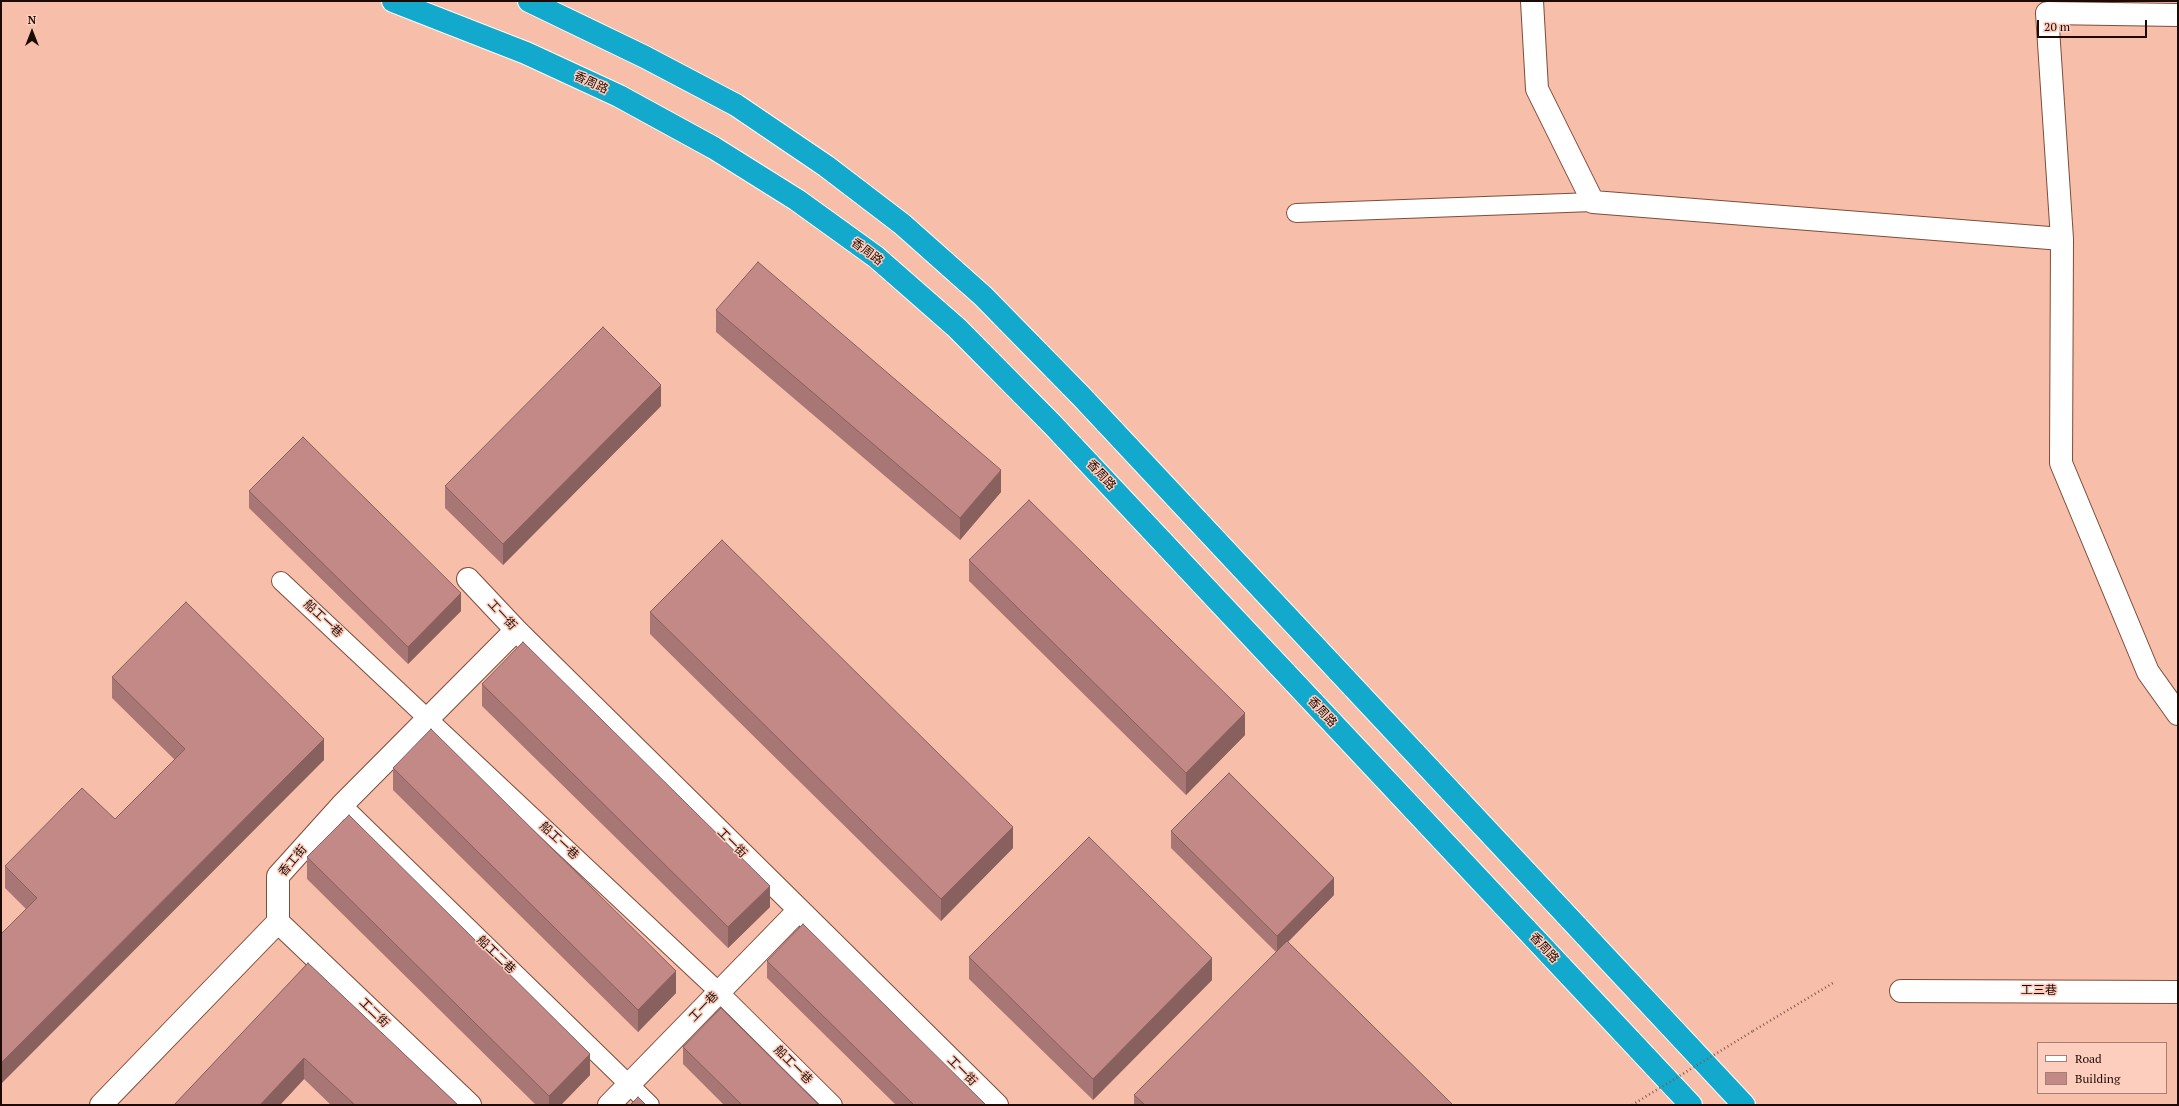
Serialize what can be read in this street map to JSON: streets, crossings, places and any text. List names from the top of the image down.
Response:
{
  "streets": {
    "highway": ["香周路"],
    "street": [
      "工一街",
      "香工街",
      "工三巷",
      "工一巷",
      "工二街"
    ],
    "lane": ["船工一巷", "船工二巷"]
  },
  "crossings": [
    ["工一街", "香工街"],
    ["工一街", "工一巷"],
    ["船工一巷", "香工街"],
    ["船工一巷", "工一巷"],
    ["香工街", "船工二巷"],
    ["香工街", "工二街"],
    ["船工二巷", "工一巷"]
  ],
  "legend": ["Road", "Building"],
  "scale_bar": "20 m",
  "north": "top"
}
